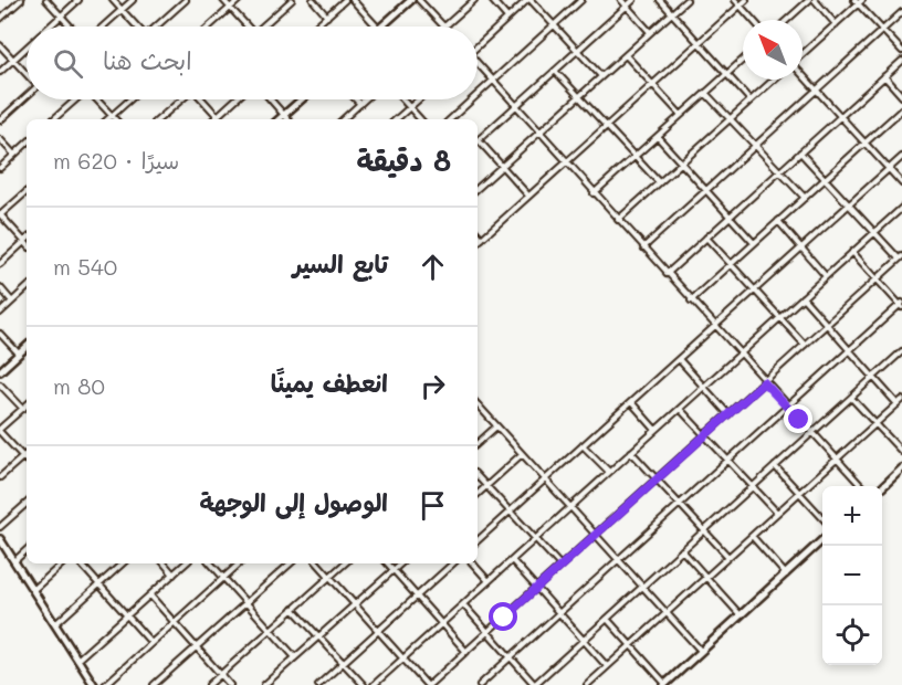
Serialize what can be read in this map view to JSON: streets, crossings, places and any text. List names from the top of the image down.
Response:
{
  "north": "top left",
  "page": {
    "search": "ابحث هنا",
    "heading": ["8 دقيقة", "سيرًا · 620 m"],
    "list": [
      ["تابع السير", "540 m"],
      ["انعطف يمينًا", "80 m"],
      "الوصول إلى الوجهة"
    ],
    "map_buttons": ["+", "−"]
  }
}
